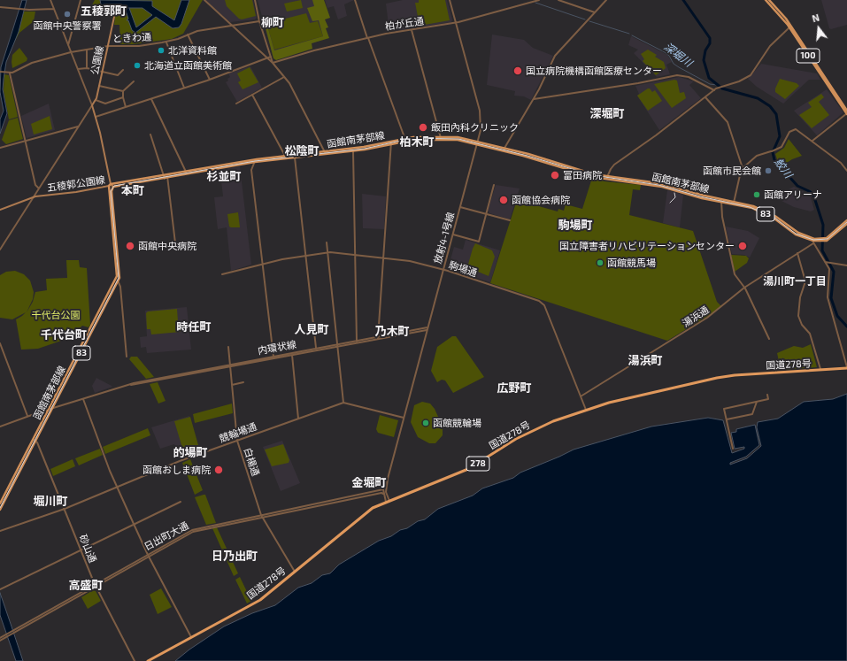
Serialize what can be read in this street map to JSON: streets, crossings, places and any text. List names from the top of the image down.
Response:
{
  "streets": {
    "highway": ["国道278号", "278"],
    "main road": [
      "100",
      "公園線",
      "函館南茅部線",
      "五稜郭公園線",
      "83"
    ],
    "street": [
      "柏が丘通",
      "ときわ通",
      "放射4-1号線",
      "駒場通",
      "湯浜通",
      "内環状線",
      "競輪場通",
      "白楊通",
      "日出町大通",
      "砂山通"
    ]
  },
  "crossings": [
    ["柏が丘通", "放射4-1号線"],
    ["ときわ通", "公園線"],
    ["公園線", "五稜郭公園線"],
    ["函館南茅部線", "五稜郭公園線"],
    ["函館南茅部線", "83"],
    ["函館南茅部線", "放射4-1号線"],
    ["函館南茅部線", "湯浜通"],
    ["函館南茅部線", "内環状線"],
    ["函館南茅部線", "砂山通"],
    ["五稜郭公園線", "83"],
    ["83", "内環状線"],
    ["83", "砂山通"],
    ["放射4-1号線", "駒場通"],
    ["放射4-1号線", "内環状線"],
    ["放射4-1号線", "国道278号"],
    ["放射4-1号線", "日出町大通"],
    ["駒場通", "湯浜通"],
    ["駒場通", "国道278号"],
    ["内環状線", "白楊通"],
    ["国道278号", "白楊通"],
    ["競輪場通", "白楊通"],
    ["競輪場通", "砂山通"],
    ["白楊通", "日出町大通"],
    ["日出町大通", "砂山通"]
  ],
  "districts": [
    "五稜郭町",
    "柳町",
    "深堀町",
    "柏木町",
    "松陰町",
    "杉並町",
    "本町",
    "駒場町",
    "湯川町一丁目",
    "時任町",
    "人見町",
    "乃木町",
    "千代台町",
    "湯浜町",
    "広野町",
    "的場町",
    "金堀町",
    "堀川町",
    "日乃出町",
    "高盛町"
  ],
  "water": ["深堀川", "鮫川"],
  "parks": ["千代台公園"],
  "places": [
    "函館中央警察署",
    "北洋資料館",
    "北海道立函館美術館",
    "国立病院機構函館医療センター",
    "飯田內科クリニック",
    "函館市民会館",
    "富田病院",
    "函館アリーナ",
    "函館協会病院",
    "函館中央病院",
    "国立障害者リハビリテーションセンター",
    "函館競馬場",
    "函館競輪場",
    "函館おしま病院"
  ],
  "north": "top"
}
